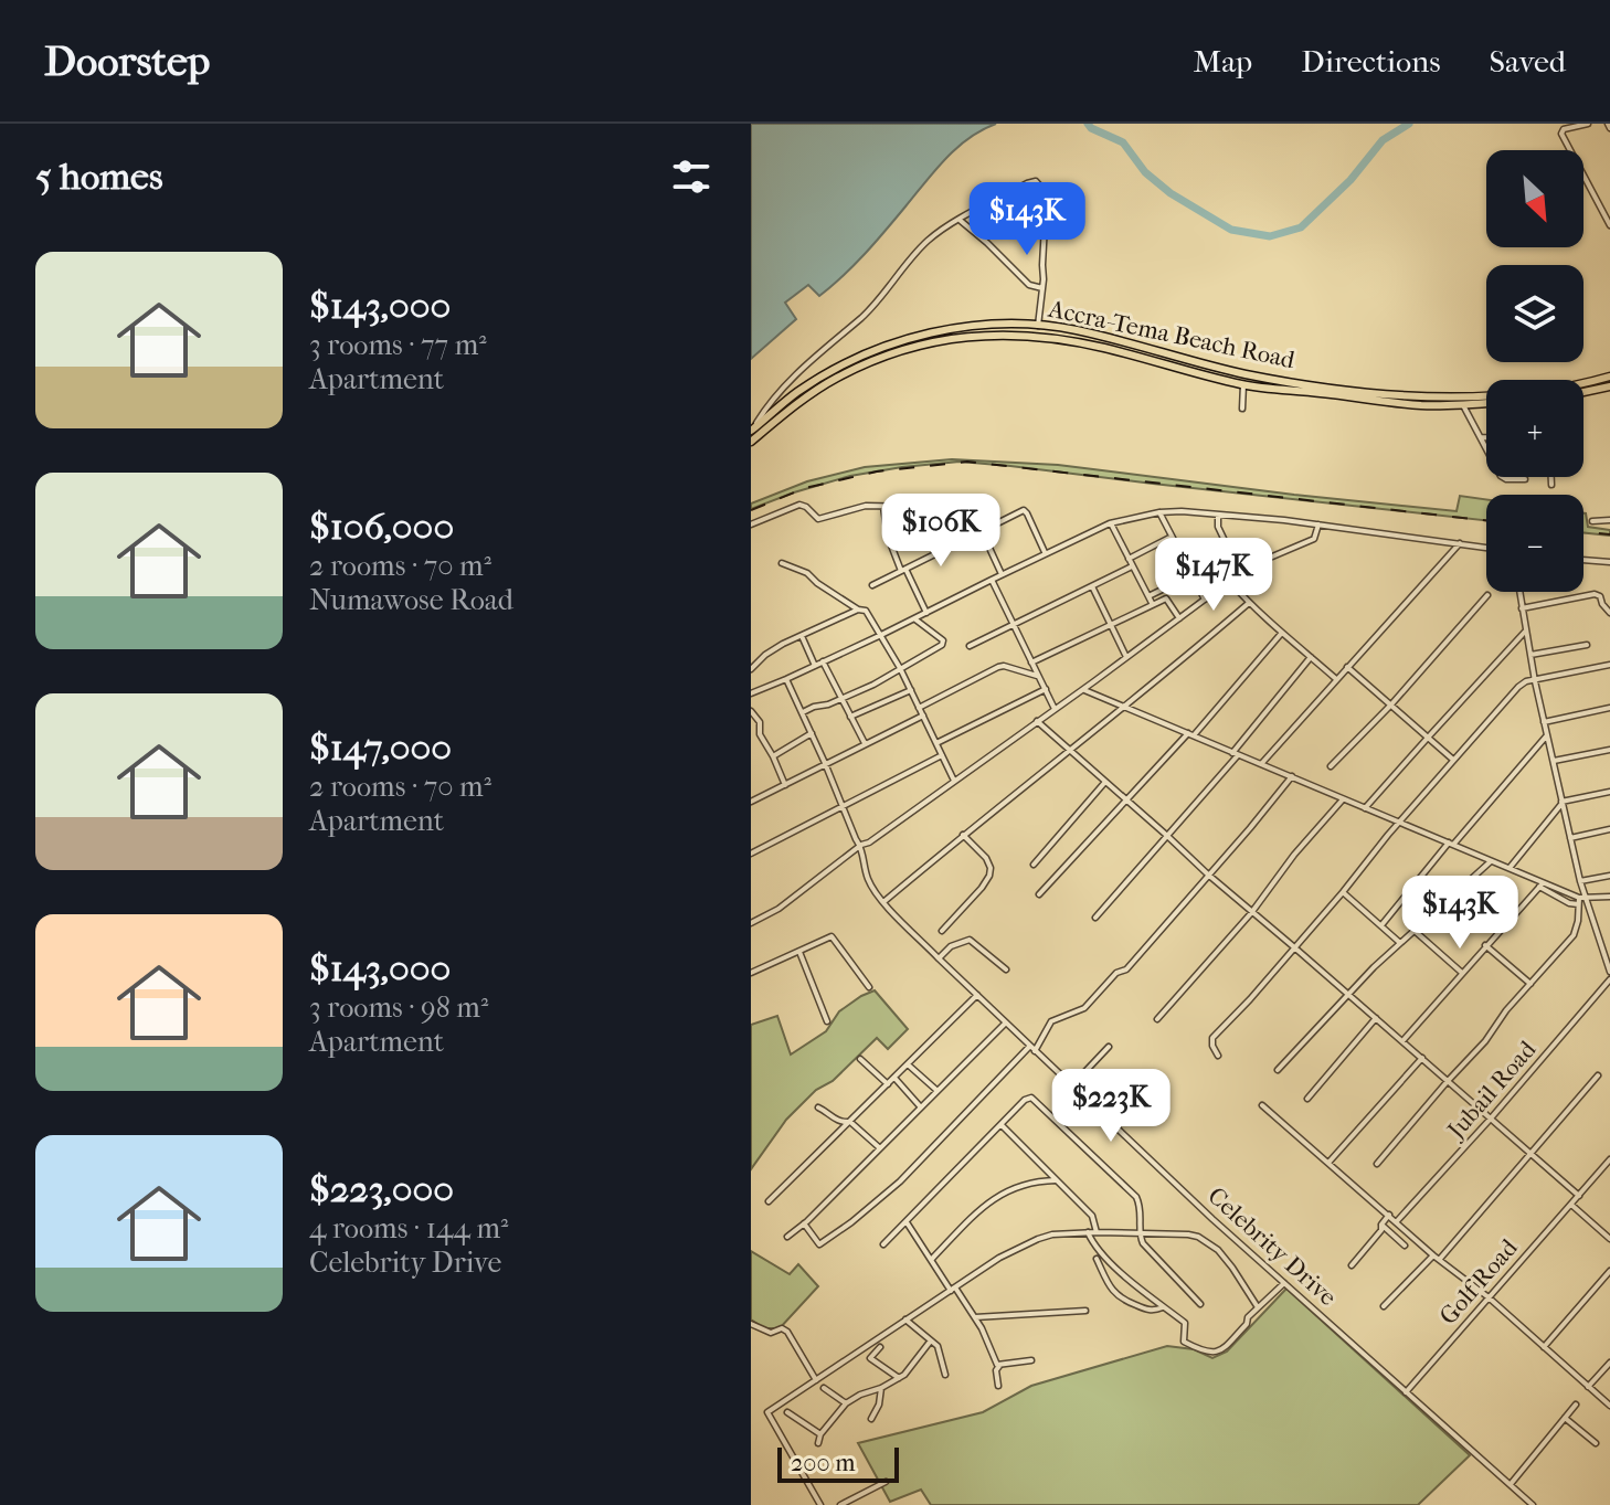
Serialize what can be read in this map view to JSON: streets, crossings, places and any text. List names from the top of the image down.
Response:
{
  "streets": {
    "main road": ["Accra-Tema Beach Road"],
    "street": ["Jubail Road", "Celebrity Drive", "Golf Road"]
  },
  "crossings": [
    ["Celebrity Drive", "Golf Road"]
  ],
  "scale_bar": "200 m",
  "north": "bottom right",
  "page": {
    "header": "Doorstep",
    "nav": ["Map", "Directions", "Saved"],
    "heading": "5 homes",
    "map_buttons": ["+", "−"],
    "price": [
      "$143K",
      "$106K",
      "$147K",
      "$143K",
      "$223K"
    ],
    "list": [
      {
        "name": "$143,000",
        "note": "3 rooms · 77 m² · Apartment"
      },
      {
        "name": "$106,000",
        "note": "2 rooms · 70 m² · Numawose Road"
      },
      {
        "name": "$147,000",
        "note": "2 rooms · 70 m² · Apartment"
      },
      {
        "name": "$143,000",
        "note": "3 rooms · 98 m² · Apartment"
      },
      {
        "name": "$223,000",
        "note": "4 rooms · 144 m² · Celebrity Drive"
      }
    ],
    "scale": "200 m"
  }
}
